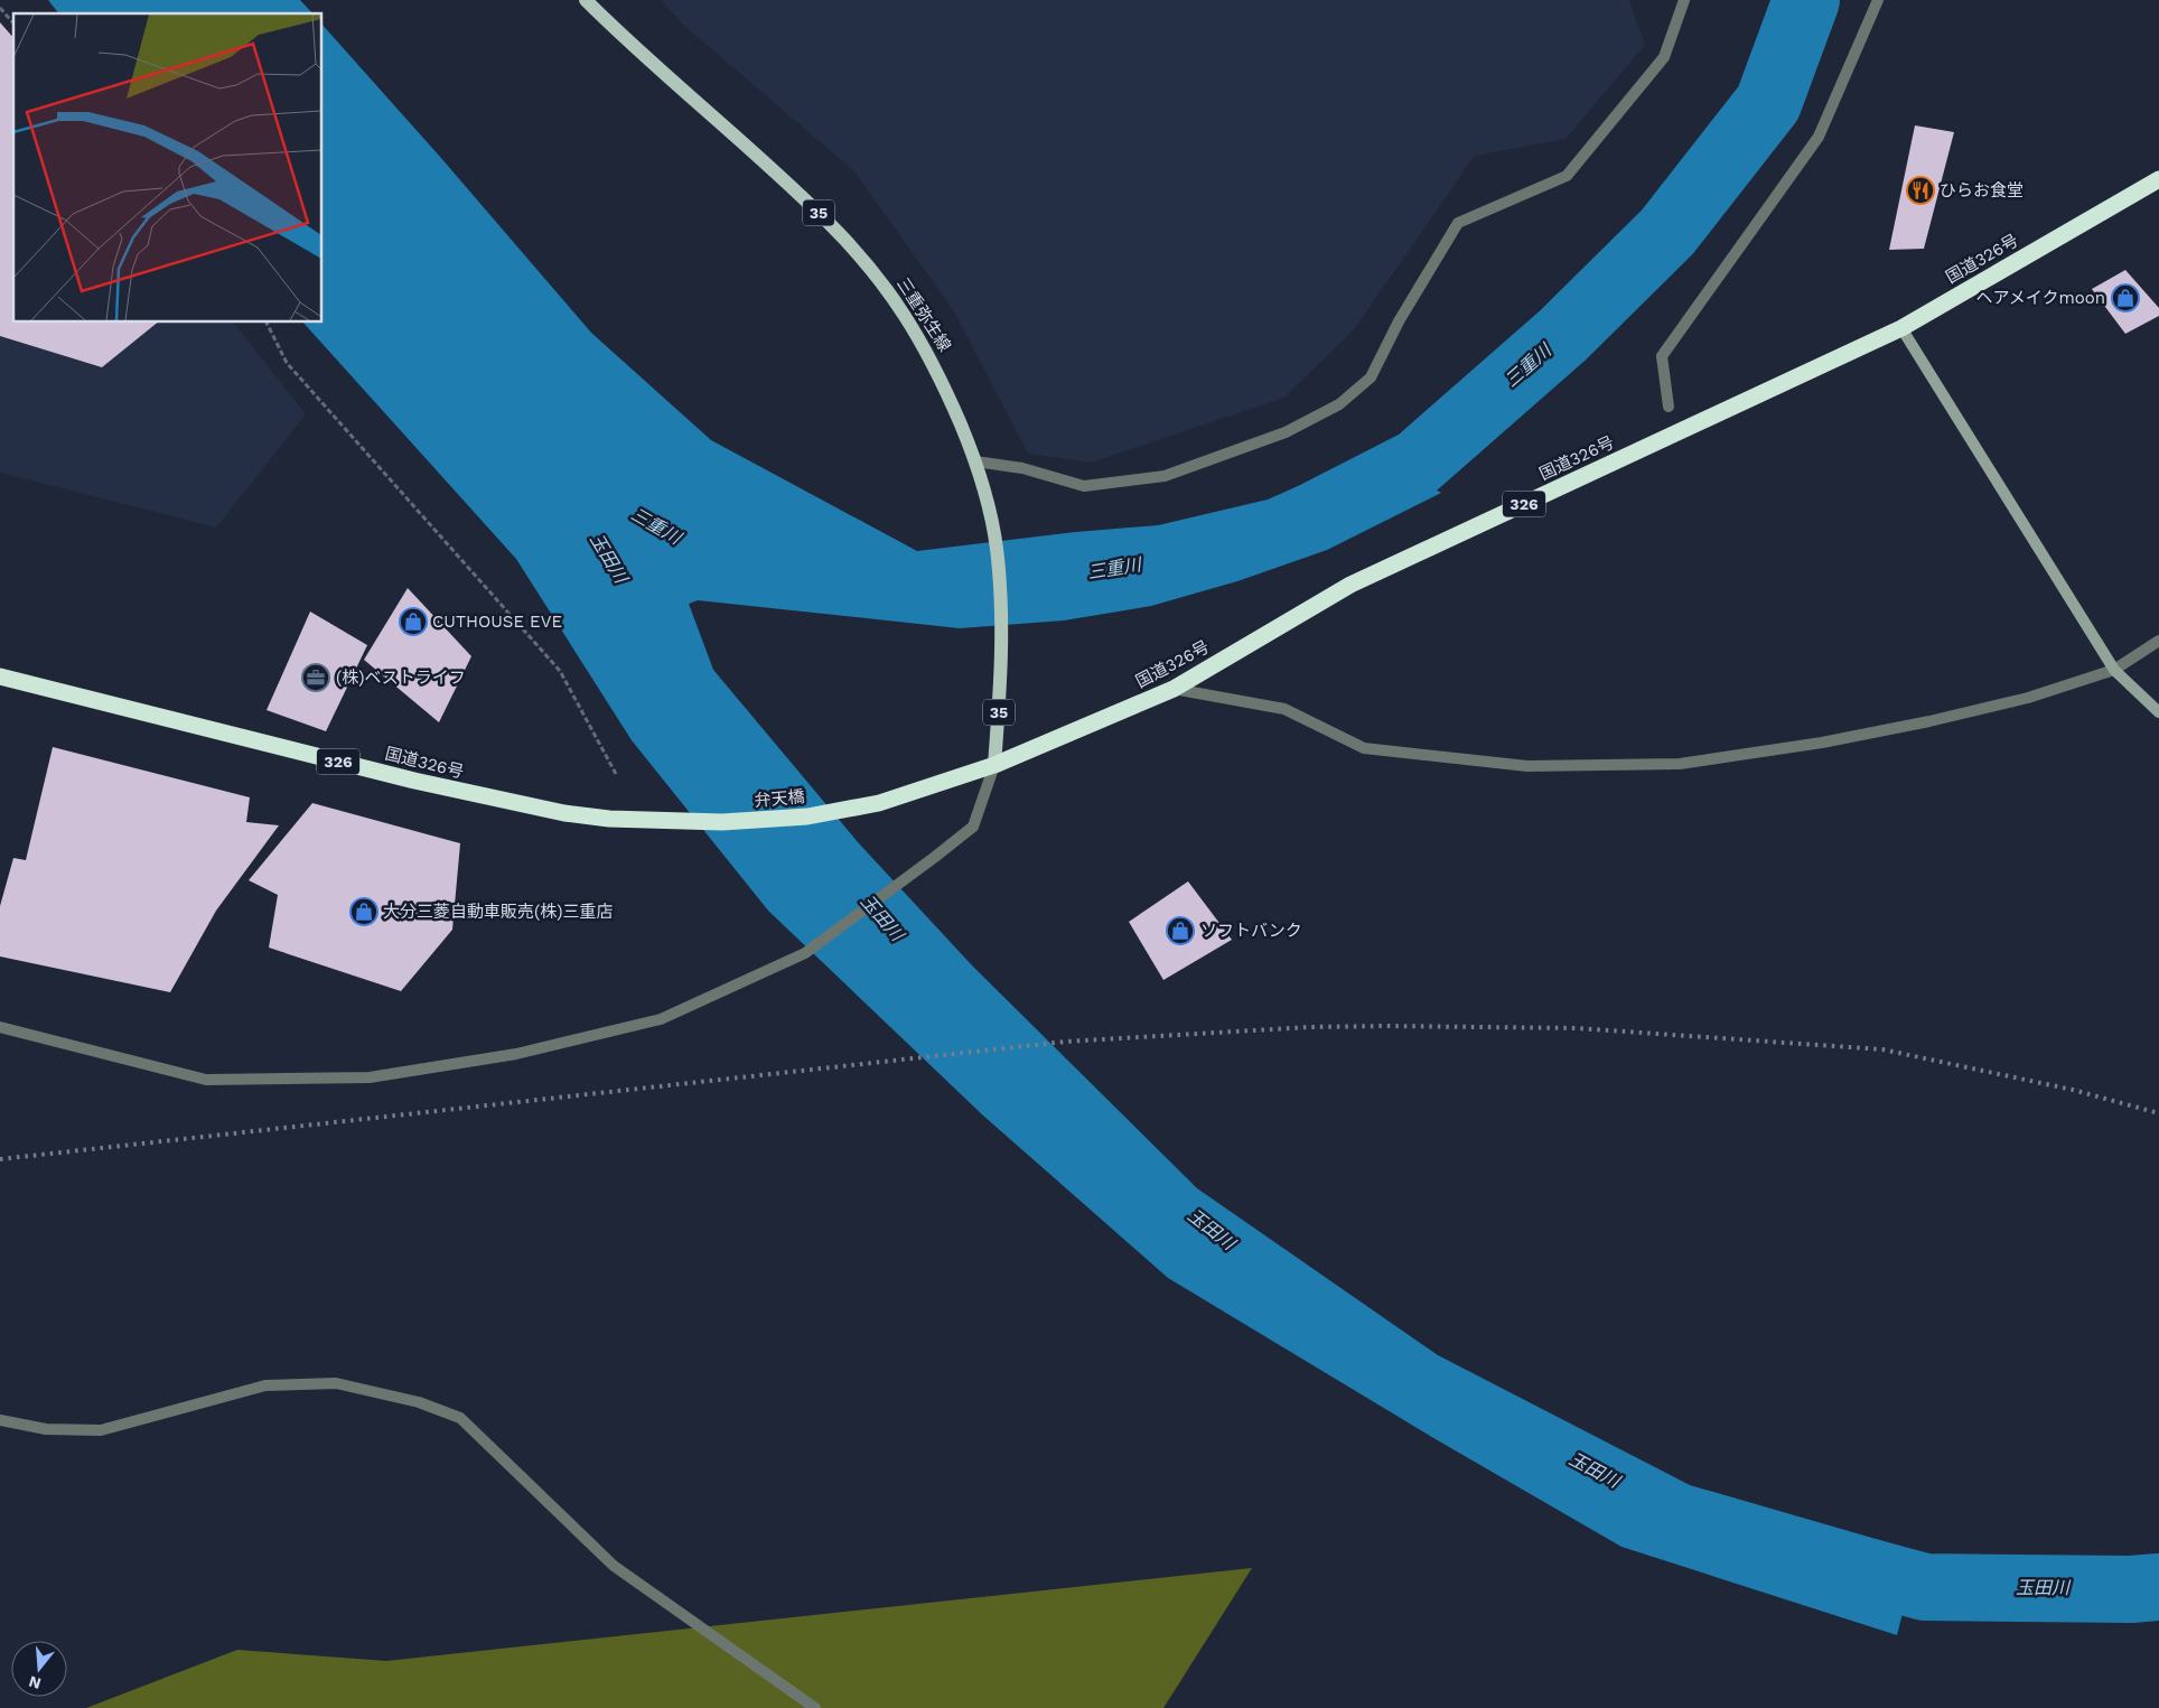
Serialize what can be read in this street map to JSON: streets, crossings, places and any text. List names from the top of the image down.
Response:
{
  "streets": {
    "highway": ["国道326号", "326", "弁天橋"],
    "main road": ["35", "三重弥生線"]
  },
  "crossings": [
    ["国道326号", "三重弥生線"],
    ["国道326号", "弁天橋"]
  ],
  "water": ["三重川", "玉田川"],
  "places": {
    "restaurant": ["ひらお食堂"],
    "shop": [
      "ヘアメイクmoon",
      "CUTHOUSE EVE",
      "大分三菱自動車販売(株)三重店",
      "ソフトバンク"
    ],
    "office": ["(株)ベストライフ"]
  },
  "north": "bottom"
}
